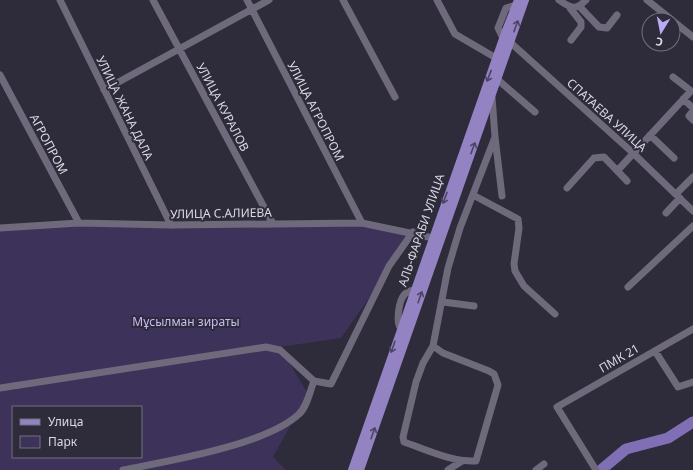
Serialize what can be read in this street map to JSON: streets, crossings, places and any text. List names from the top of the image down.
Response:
{
  "streets": {
    "main road": ["АЛЬ-ФАРАБИ УЛИЦА"],
    "street": [
      "УЛИЦА КУРАЛОВ",
      "УЛИЦА ЖАНА ДАЛА",
      "УЛИЦА АГРОПРОМ",
      "СПАТАЕВА УЛИЦА",
      "АГРОПРОМ",
      "УЛИЦА С.АЛИЕВА",
      "ПМК 21"
    ]
  },
  "crossings": [
    ["УЛИЦА КУРАЛОВ", "УЛИЦА С.АЛИЕВА"],
    ["УЛИЦА ЖАНА ДАЛА", "УЛИЦА С.АЛИЕВА"],
    ["УЛИЦА АГРОПРОМ", "УЛИЦА С.АЛИЕВА"],
    ["СПАТАЕВА УЛИЦА", "АЛЬ-ФАРАБИ УЛИЦА"],
    ["АГРОПРОМ", "УЛИЦА С.АЛИЕВА"],
    ["УЛИЦА С.АЛИЕВА", "АЛЬ-ФАРАБИ УЛИЦА"]
  ],
  "parks": ["Мұсылман зираты"],
  "legend": ["Улица", "Парк"],
  "north": "bottom"
}
